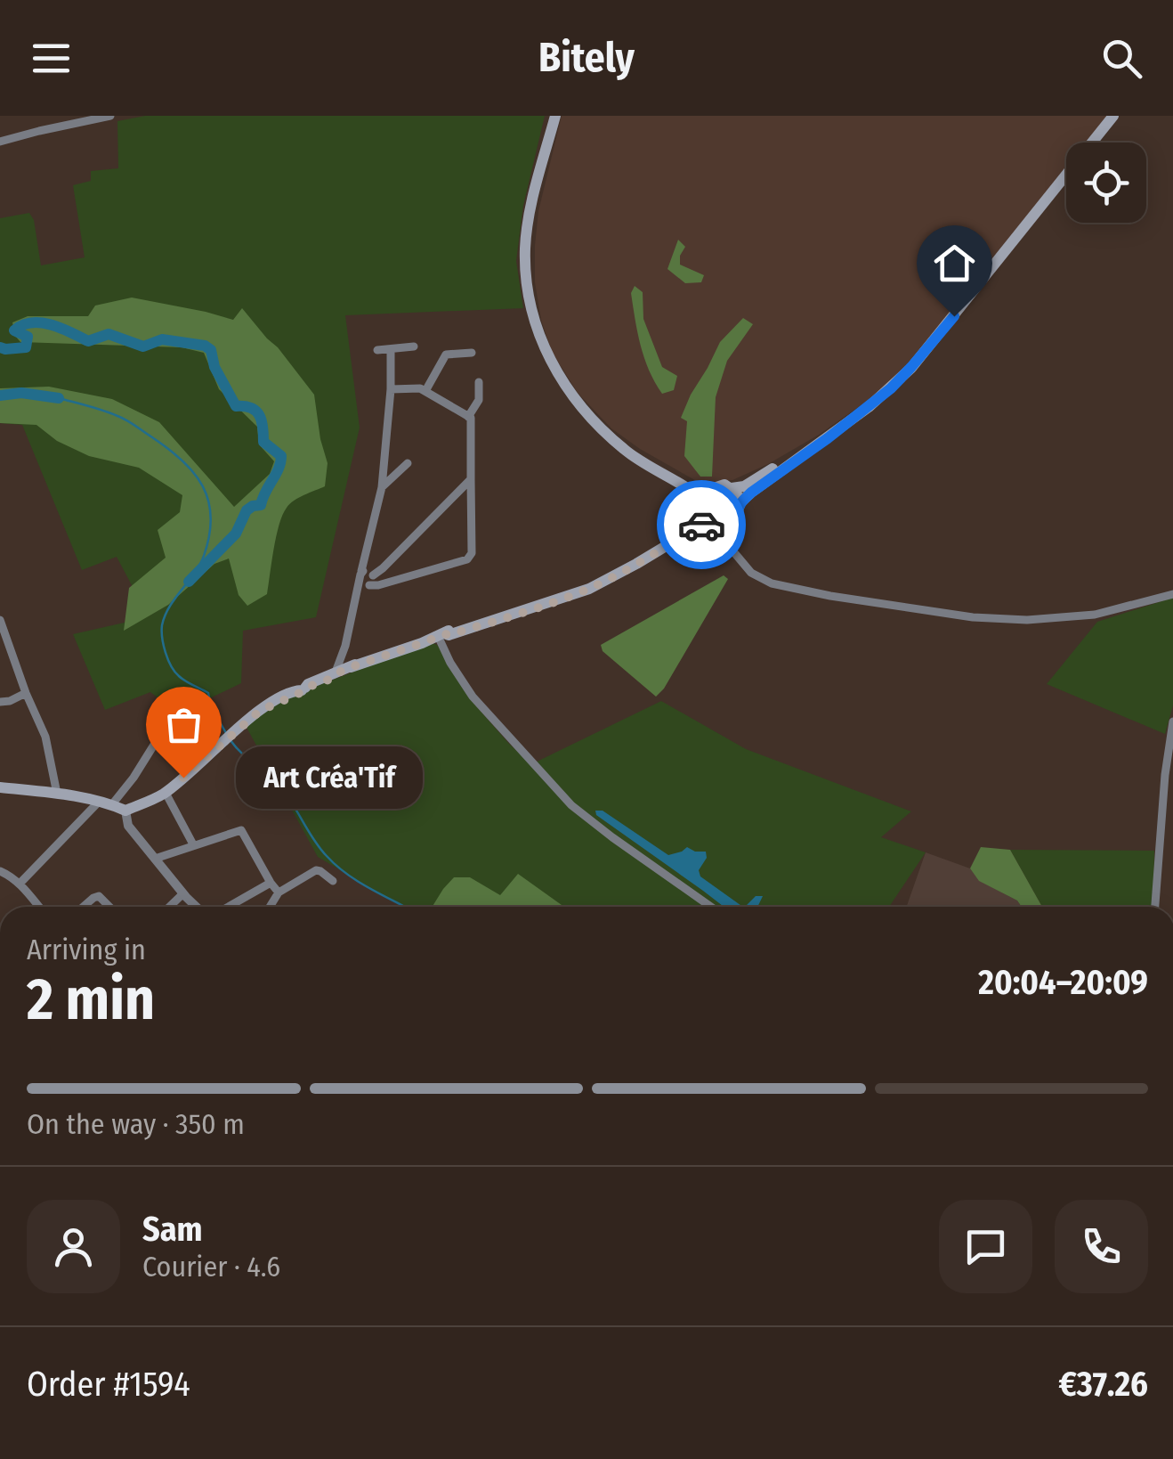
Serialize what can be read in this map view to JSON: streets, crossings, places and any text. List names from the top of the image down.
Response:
{
  "places": ["Art Créa'Tif"],
  "page": {
    "header": "Bitely",
    "bubble": "Art Créa'Tif",
    "heading": ["2 min", "Arriving in", "20:04–20:09"],
    "panel": [
      "Sam",
      "Courier · 4.6",
      "Order #1594",
      "€37.26"
    ],
    "bar": "On the way · 350 m"
  }
}
